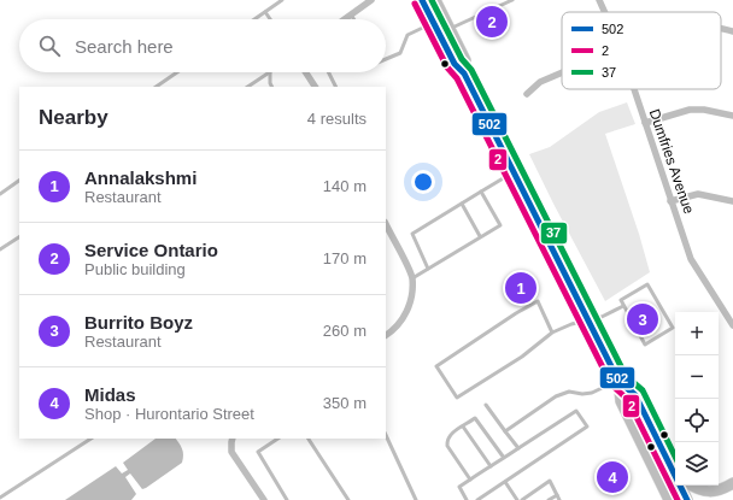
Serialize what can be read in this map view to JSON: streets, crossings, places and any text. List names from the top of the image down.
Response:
{
  "streets": {
    "street": ["Dumfries Avenue"]
  },
  "lines": ["transit line 502", "transit line 37", "transit line 2"],
  "legend": ["502", "2", "37"],
  "page": {
    "pins": [
      "2",
      "1",
      "3",
      "4"
    ],
    "search": "Search here",
    "heading": ["Nearby", "4 results"],
    "list": [
      {
        "mark": "1",
        "name": "Annalakshmi",
        "note": "Restaurant",
        "value": "140 m"
      },
      {
        "mark": "2",
        "name": "Service Ontario",
        "note": "Public building",
        "value": "170 m"
      },
      {
        "mark": "3",
        "name": "Burrito Boyz",
        "note": "Restaurant",
        "value": "260 m"
      },
      {
        "mark": "4",
        "name": "Midas",
        "note": "Shop · Hurontario Street",
        "value": "350 m"
      }
    ],
    "map_buttons": ["+", "−"]
  }
}
